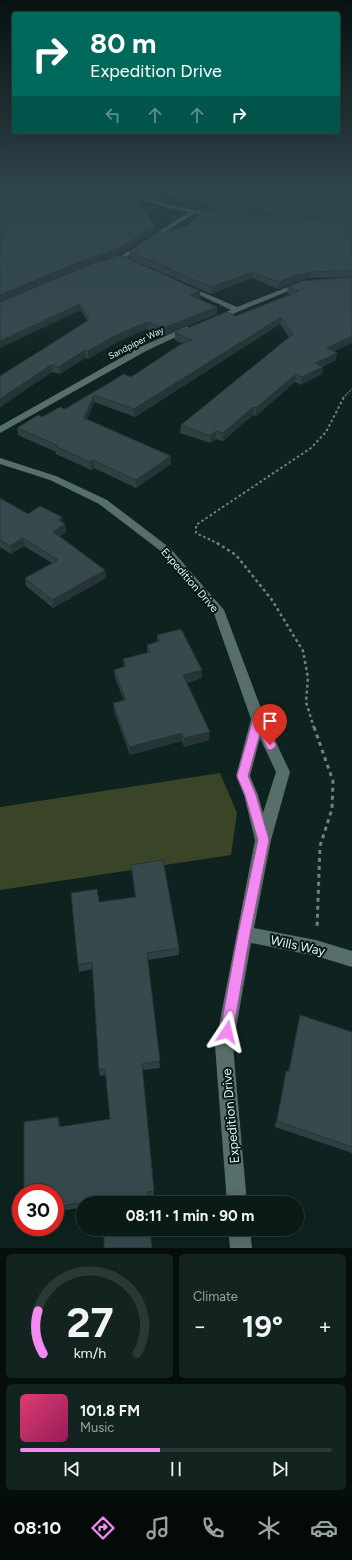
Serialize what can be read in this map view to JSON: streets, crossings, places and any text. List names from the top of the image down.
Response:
{
  "streets": {
    "street": ["Sandpiper Way", "Expedition Drive", "Wills Way"]
  },
  "crossings": [
    ["Expedition Drive", "Wills Way"]
  ],
  "page": {
    "turn": ["80 m", "Expedition Drive"],
    "limit": "30",
    "trip": "08:11 · 1 min · 90 m",
    "tile": "Climate",
    "heat": ["−", "19°", "+"],
    "song": ["101.8 FM", "Music"],
    "tabs": "08:10",
    "gauge": ["27", "km/h"]
  }
}
